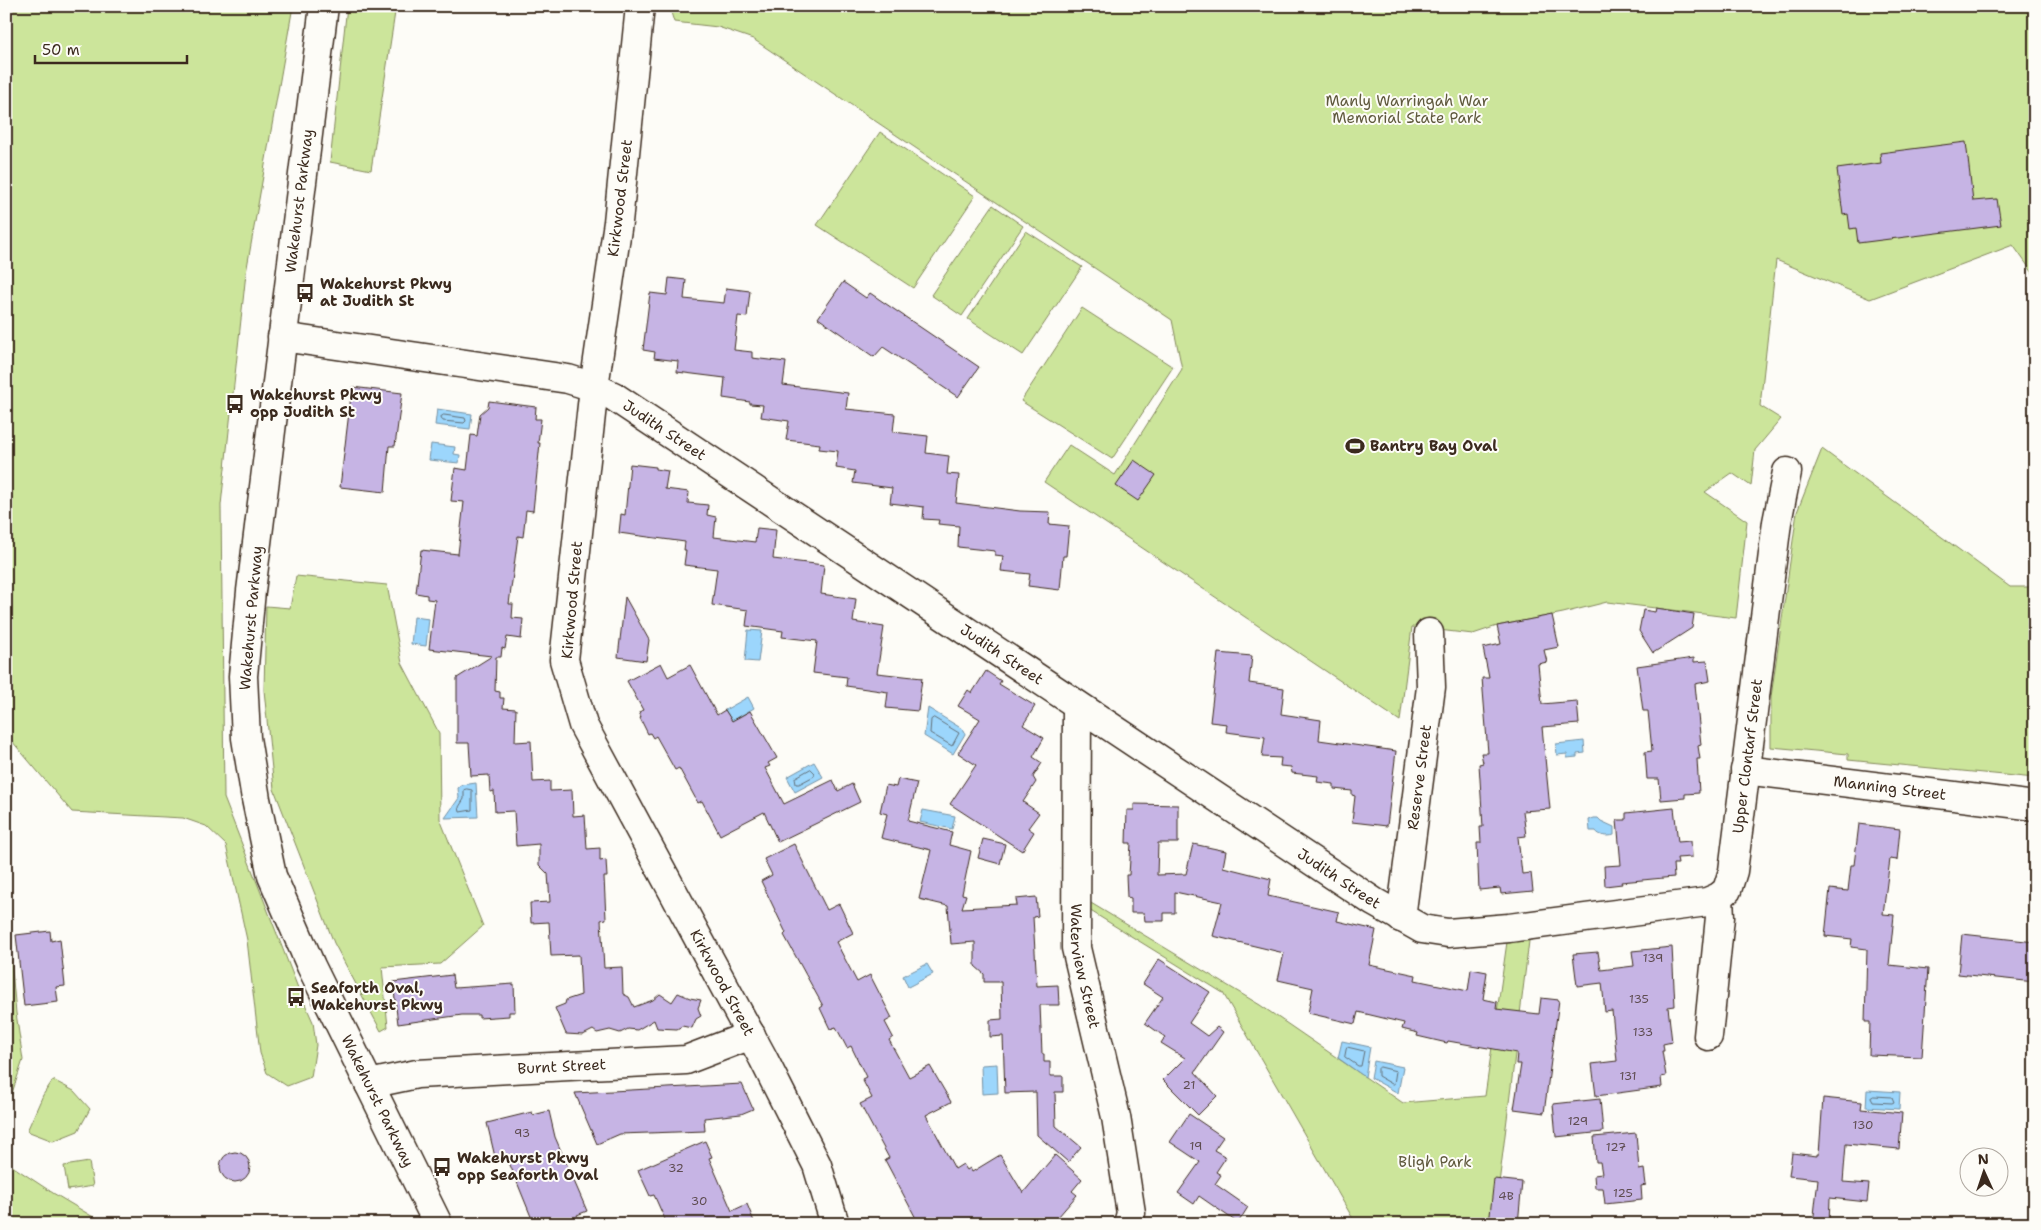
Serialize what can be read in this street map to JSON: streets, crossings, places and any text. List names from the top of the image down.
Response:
{
  "streets": {
    "street": [
      "Kirkwood Street",
      "Wakehurst Parkway",
      "Judith Street",
      "Upper Clontarf Street",
      "Reserve Street",
      "Manning Street",
      "Waterview Street",
      "Burnt Street"
    ]
  },
  "crossings": [
    ["Kirkwood Street", "Judith Street"],
    ["Kirkwood Street", "Burnt Street"],
    ["Wakehurst Parkway", "Judith Street"],
    ["Wakehurst Parkway", "Burnt Street"],
    ["Judith Street", "Upper Clontarf Street"],
    ["Judith Street", "Reserve Street"],
    ["Judith Street", "Waterview Street"],
    ["Upper Clontarf Street", "Manning Street"]
  ],
  "parks": ["Manly Warringah War Memorial State Park", "Bligh Park"],
  "places": {
    "bus stop": [
      "Wakehurst Pkwy at Judith St",
      "Wakehurst Pkwy opp Judith St",
      "Seaforth Oval, Wakehurst Pkwy",
      "Wakehurst Pkwy opp Seaforth Oval"
    ],
    "sports": ["Bantry Bay Oval"]
  },
  "house_numbers": [
    "139",
    "135",
    "133",
    "131",
    "21",
    "129",
    "130",
    "93",
    "19",
    "127",
    "32",
    "125",
    "4B",
    "30"
  ],
  "scale_bar": "50 m",
  "north": "top"
}
